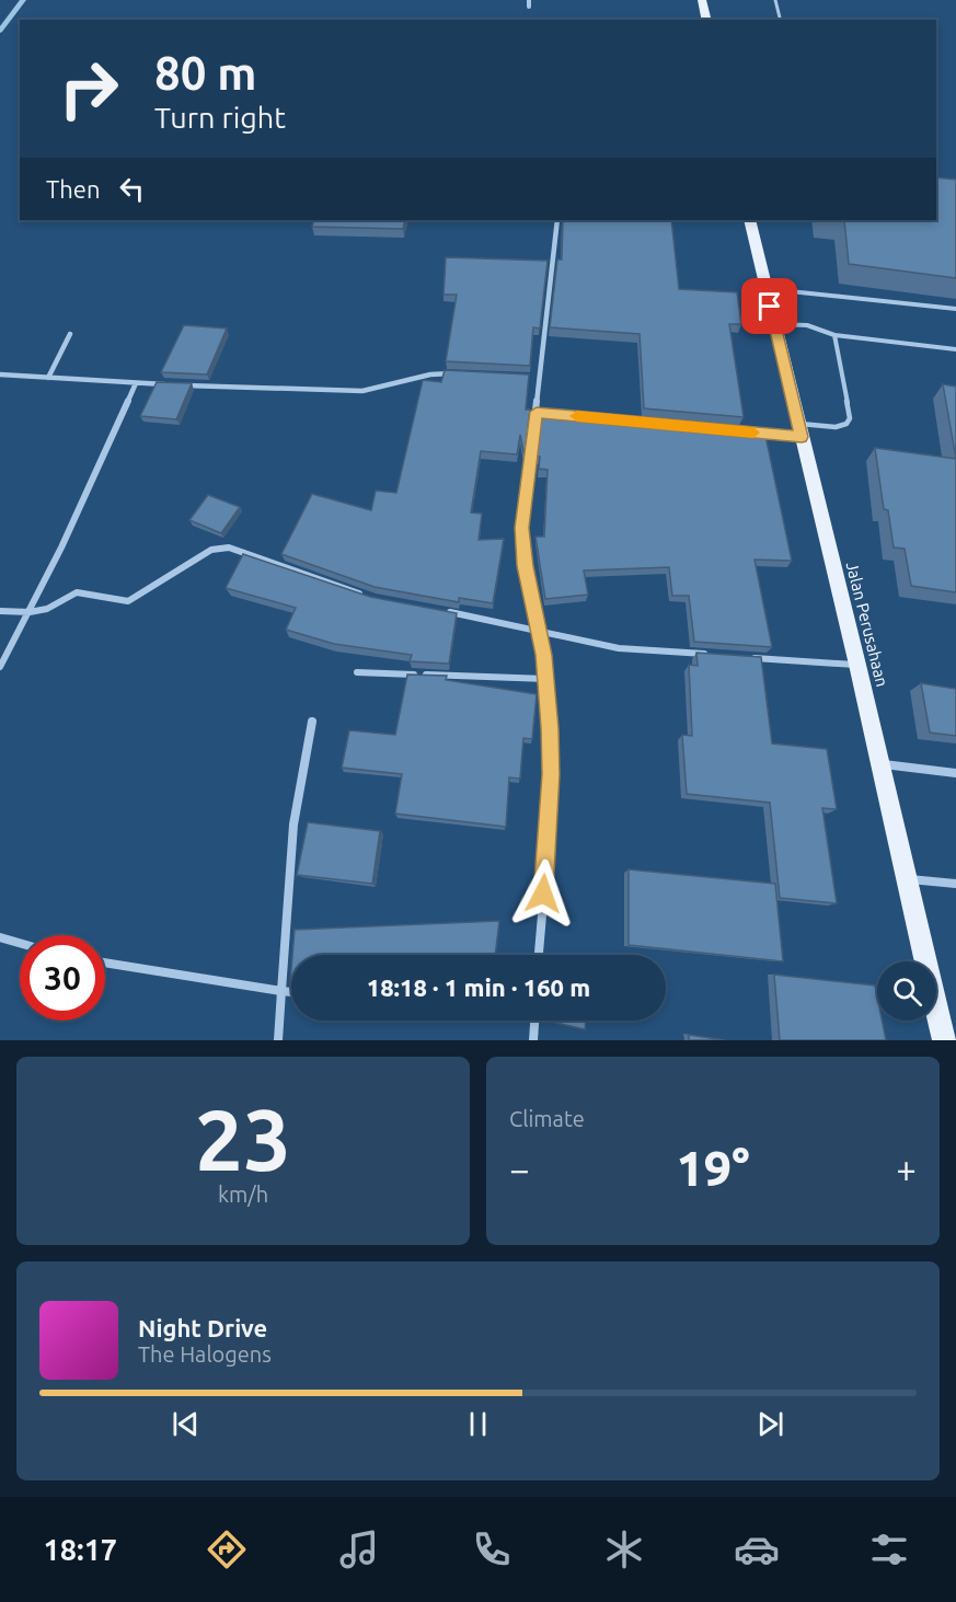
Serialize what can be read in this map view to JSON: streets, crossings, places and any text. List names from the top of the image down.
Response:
{
  "streets": {
    "main road": ["Jalan Perusahaan"]
  },
  "page": {
    "turn": ["80 m", "Turn right"],
    "then": "Then",
    "limit": "30",
    "trip": "18:18 · 1 min · 160 m",
    "tile": [
      ["23", "km/h"],
      "Climate"
    ],
    "heat": ["−", "19°", "+"],
    "song": ["Night Drive", "The Halogens"],
    "tabs": "18:17"
  }
}
